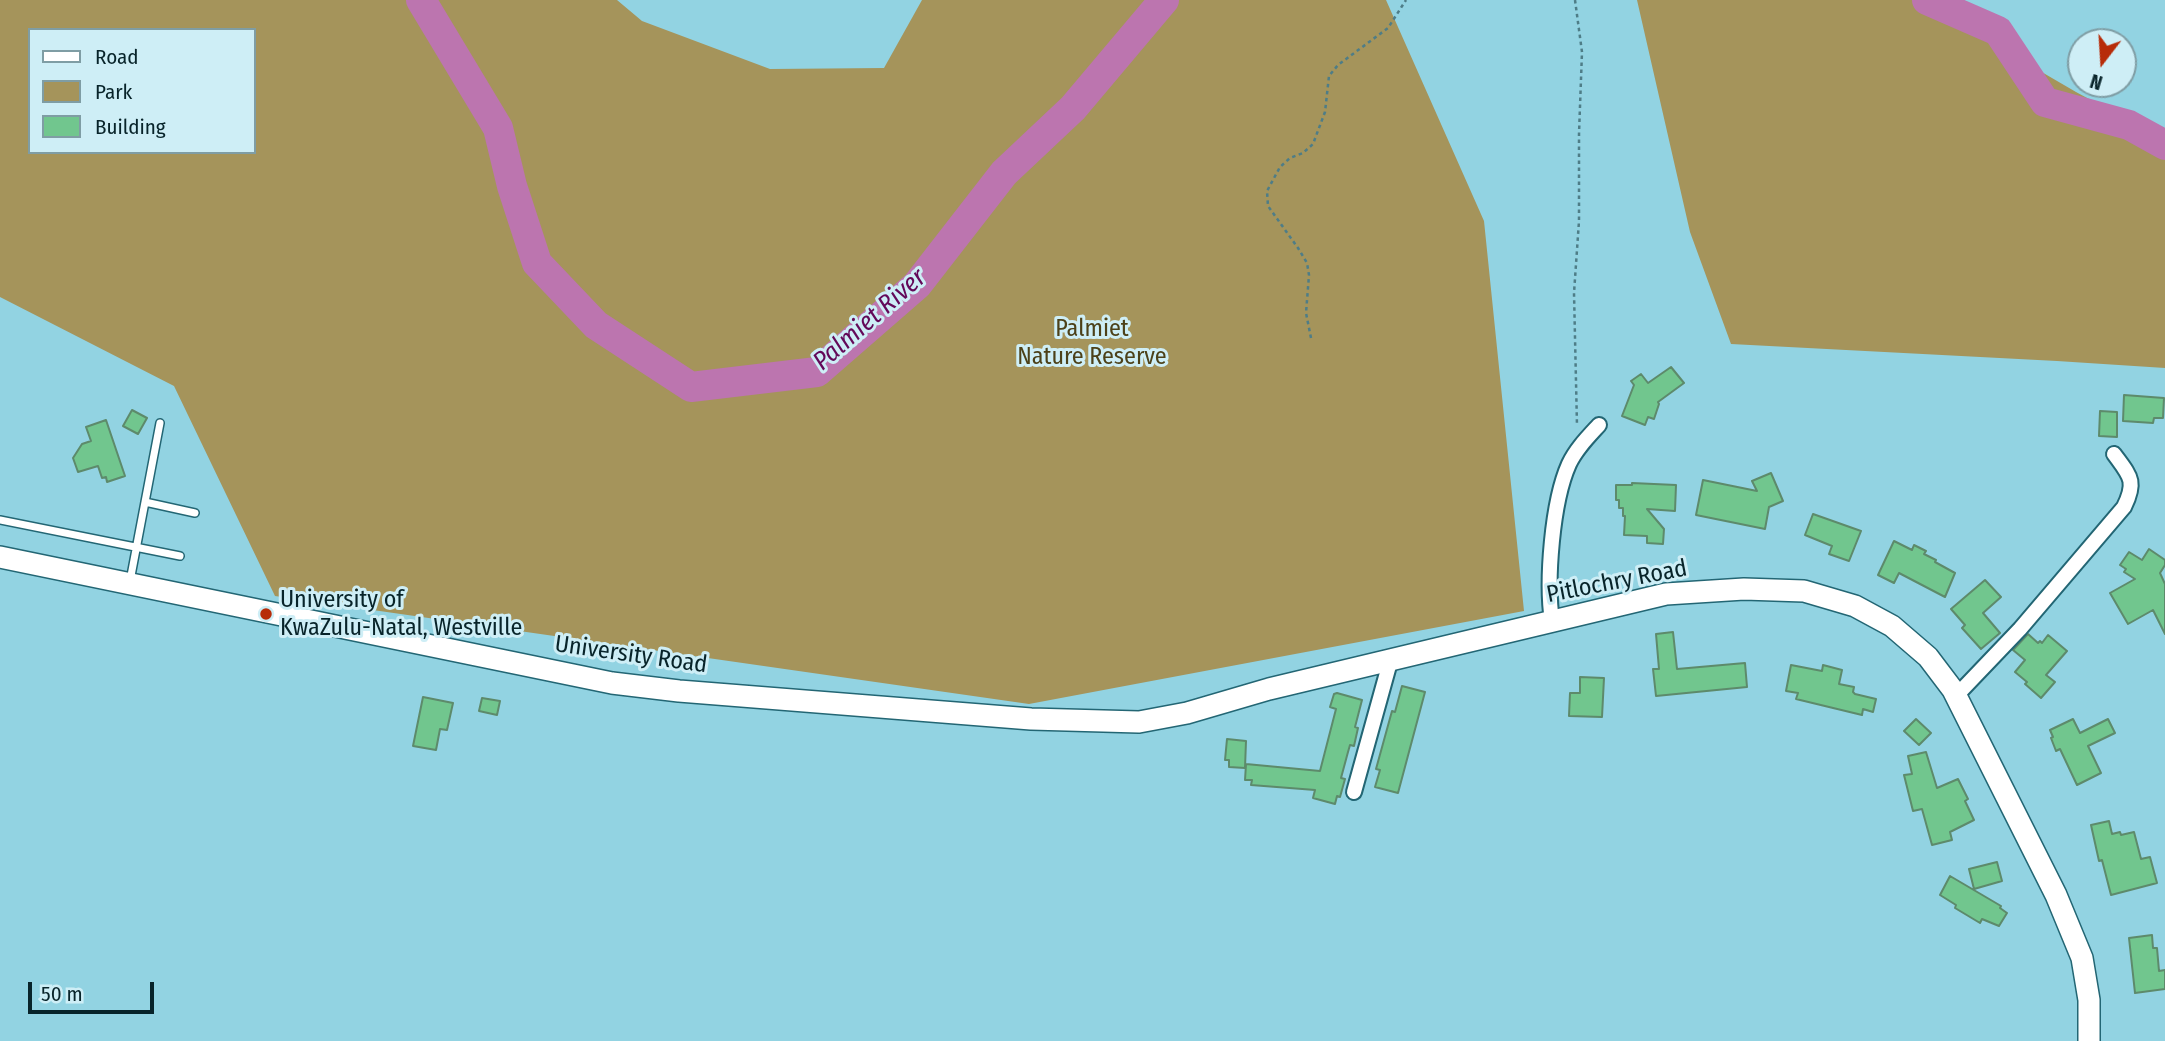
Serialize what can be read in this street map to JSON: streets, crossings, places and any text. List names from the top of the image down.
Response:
{
  "streets": {
    "street": ["Pitlochry Road", "University Road"]
  },
  "crossings": [
    ["Pitlochry Road", "University Road"]
  ],
  "water": ["Palmiet River"],
  "parks": ["Palmiet Nature Reserve"],
  "places": ["University of KwaZulu-Natal, Westville"],
  "legend": ["Road", "Park", "Building"],
  "scale_bar": "50 m",
  "north": "bottom"
}
